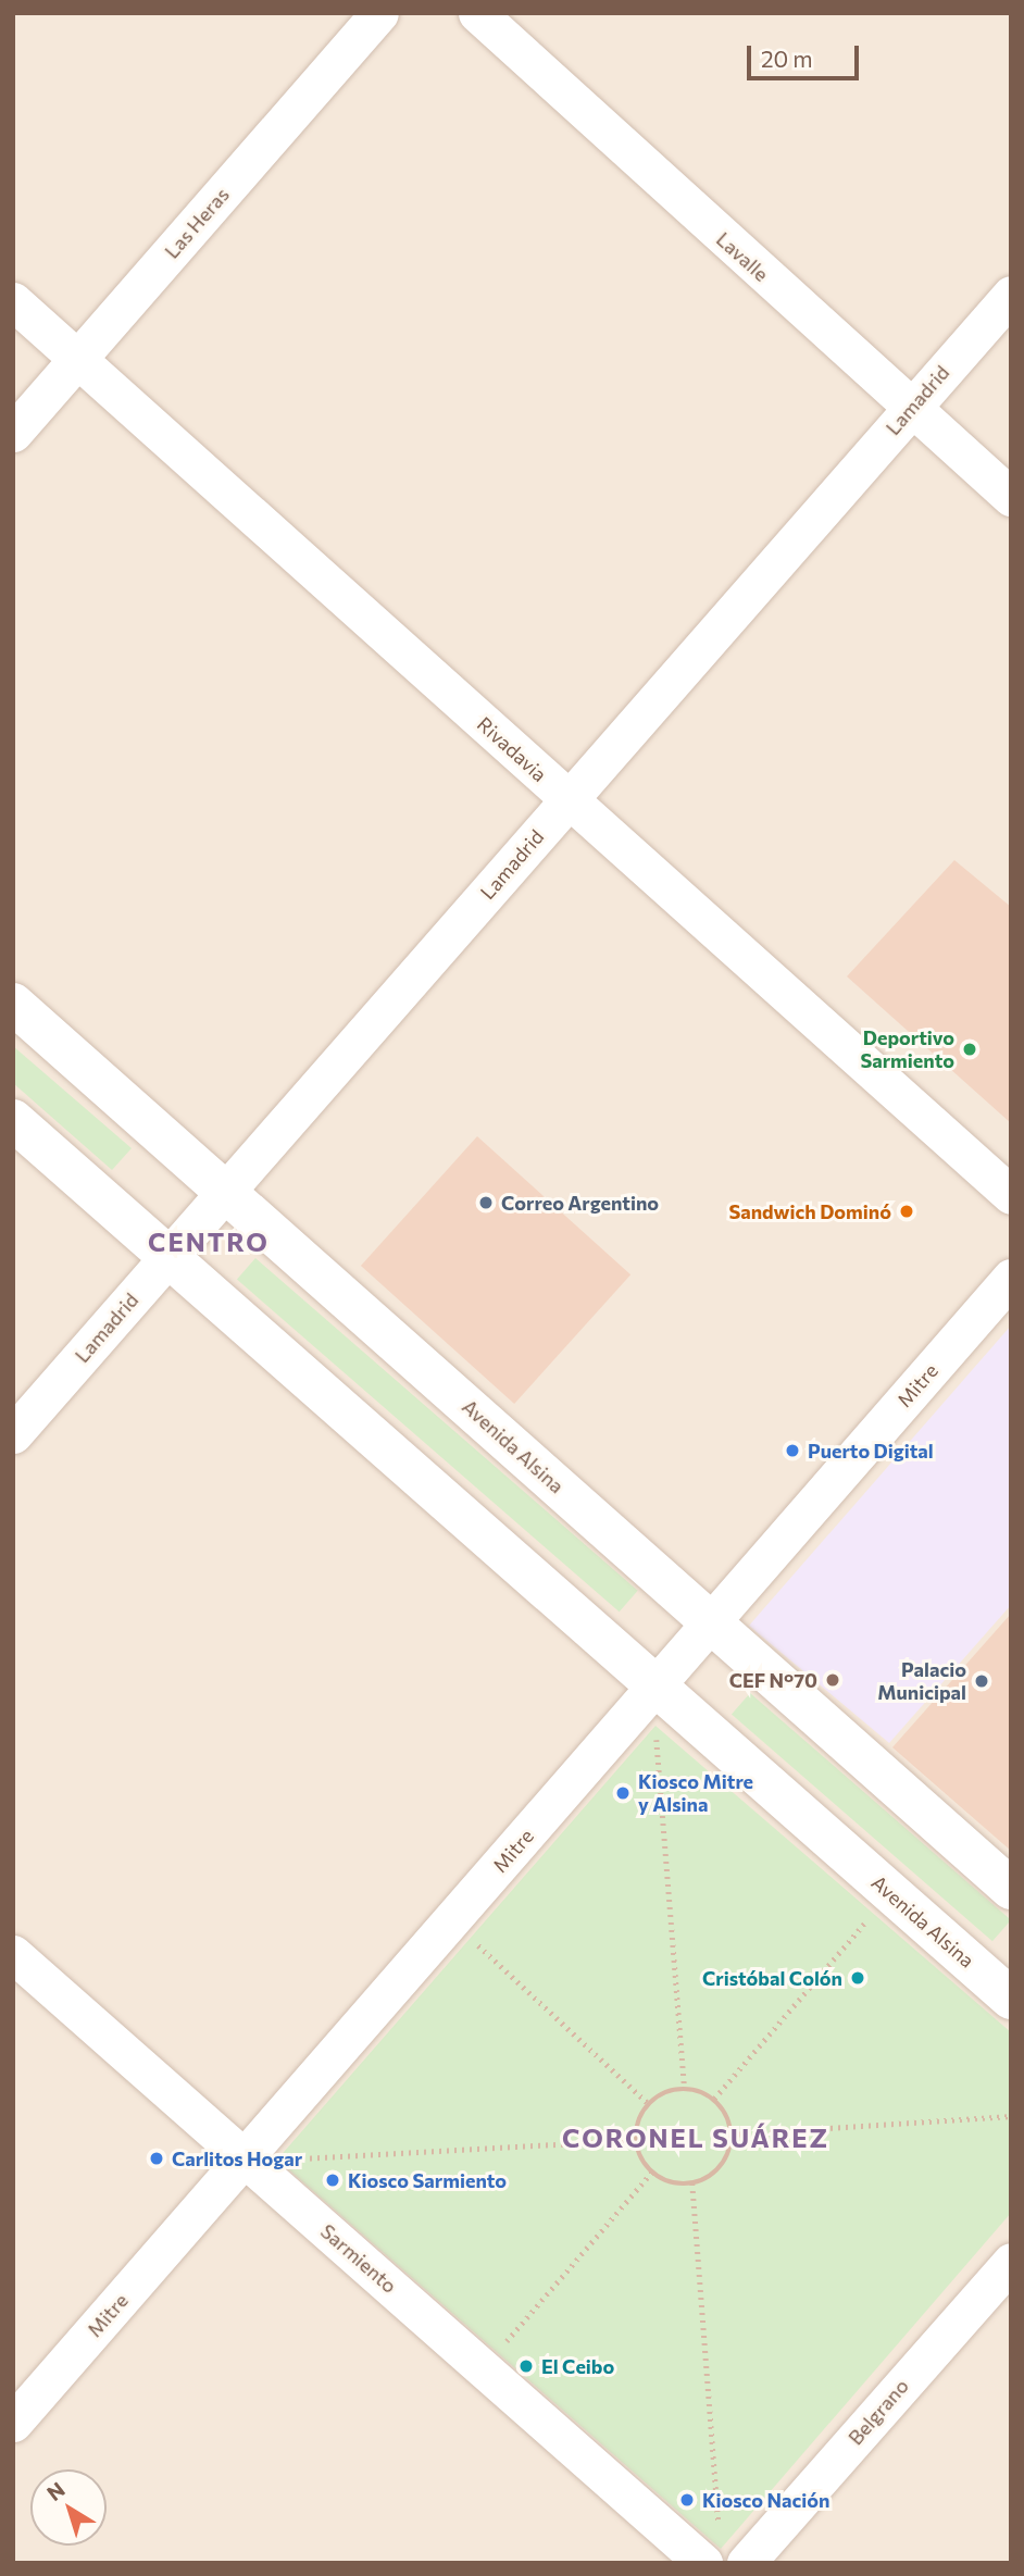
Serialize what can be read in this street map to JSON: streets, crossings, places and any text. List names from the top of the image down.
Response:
{
  "streets": {
    "main road": ["Avenida Alsina"],
    "street": [
      "Las Heras",
      "Lavalle",
      "Lamadrid",
      "Rivadavia",
      "Mitre",
      "Sarmiento",
      "Belgrano"
    ]
  },
  "crossings": [
    ["Las Heras", "Rivadavia"],
    ["Lavalle", "Lamadrid"],
    ["Lamadrid", "Rivadavia"],
    ["Lamadrid", "Avenida Alsina"],
    ["Mitre", "Avenida Alsina"],
    ["Mitre", "Sarmiento"]
  ],
  "districts": ["CENTRO", "CORONEL SUÁREZ"],
  "places": [
    "Deportivo Sarmiento",
    "Correo Argentino",
    "Sandwich Dominó",
    "Puerto Digital",
    "CEF N°70",
    "Palacio Municipal",
    "Kiosco Mitre y Alsina",
    "Cristóbal Colón",
    "Carlitos Hogar",
    "Kiosco Sarmiento",
    "El Ceibo",
    "Kiosco Nación"
  ],
  "scale_bar": "20 m",
  "north": "top left"
}
